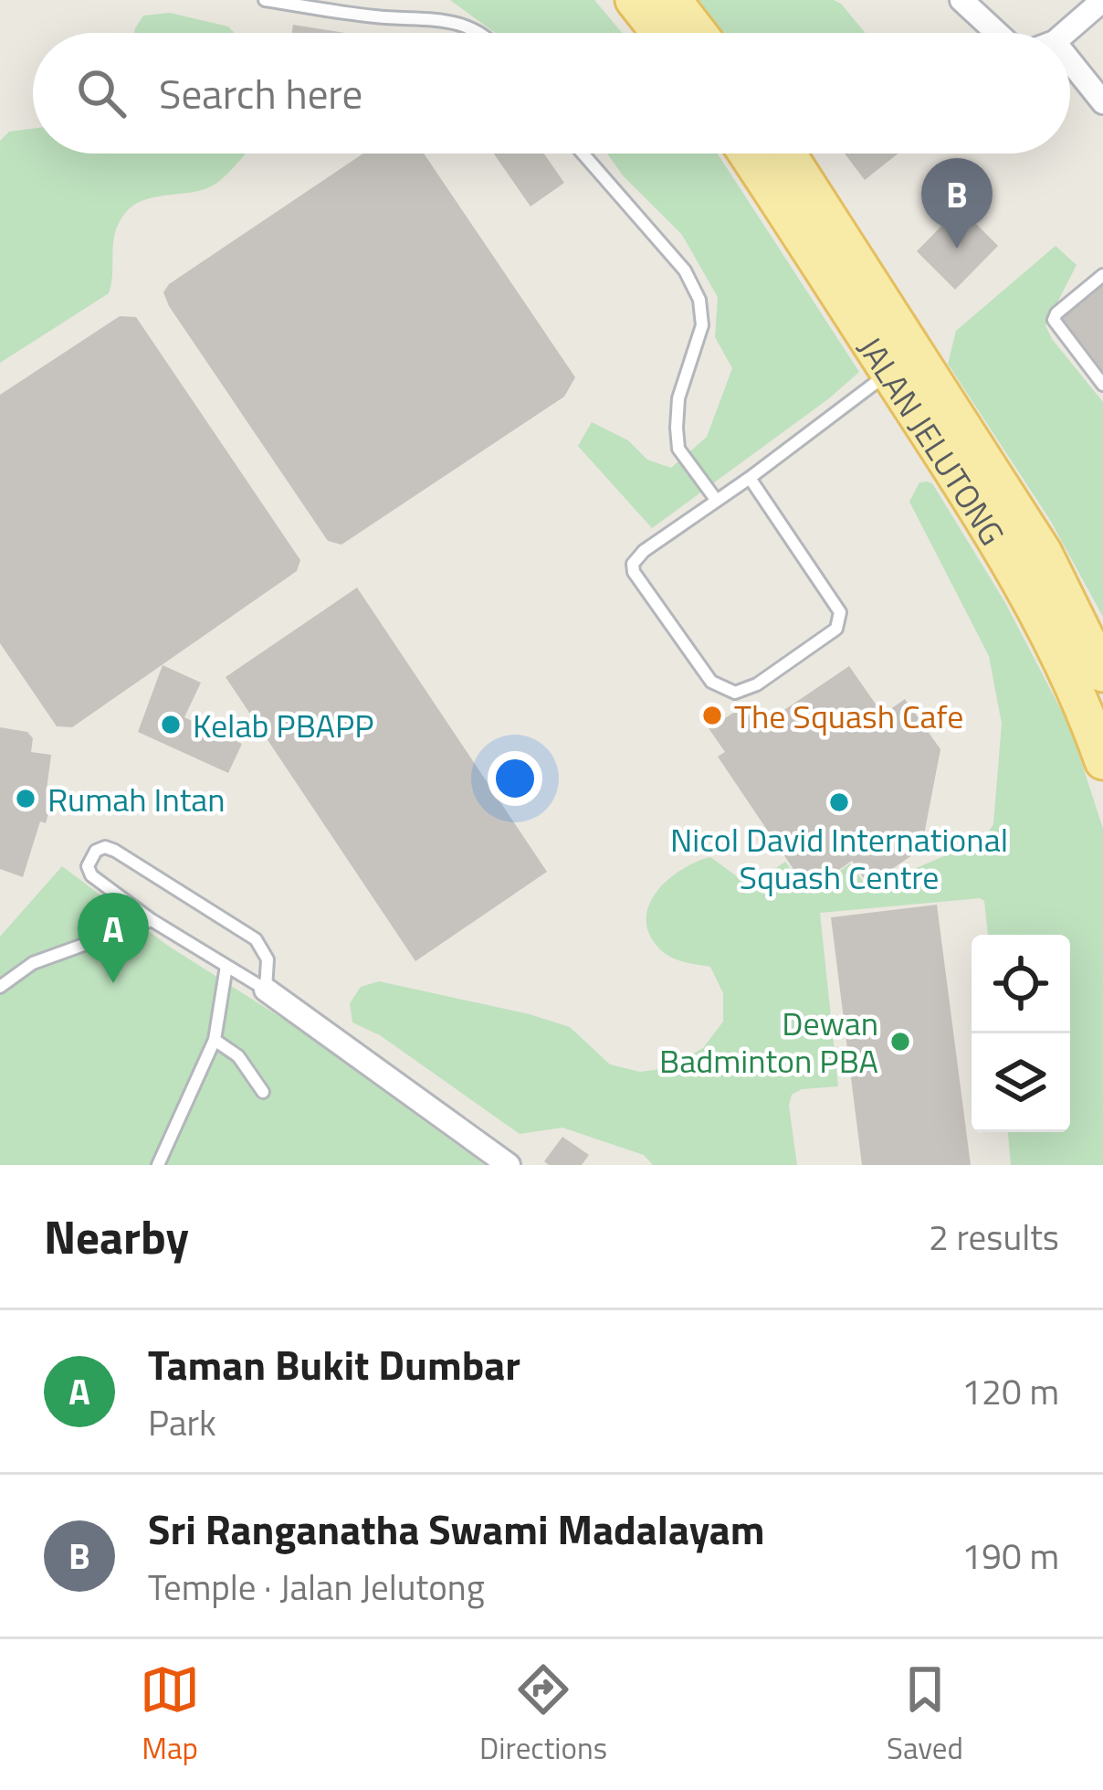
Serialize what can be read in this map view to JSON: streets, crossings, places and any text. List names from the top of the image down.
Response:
{
  "streets": {
    "main road": ["JALAN JELUTONG"]
  },
  "places": [
    "The Squash Cafe",
    "Kelab PBAPP",
    "Rumah Intan",
    "Nicol David International Squash Centre",
    "Dewan Badminton PBA"
  ],
  "page": {
    "search": "Search here",
    "pins": ["B", "A"],
    "heading": ["Nearby", "2 results"],
    "list": [
      {
        "mark": "A",
        "name": "Taman Bukit Dumbar",
        "note": "Park",
        "value": "120 m"
      },
      {
        "mark": "B",
        "name": "Sri Ranganatha Swami Madalayam",
        "note": "Temple · Jalan Jelutong",
        "value": "190 m"
      }
    ],
    "nav": ["Map", "Directions", "Saved"]
  }
}
